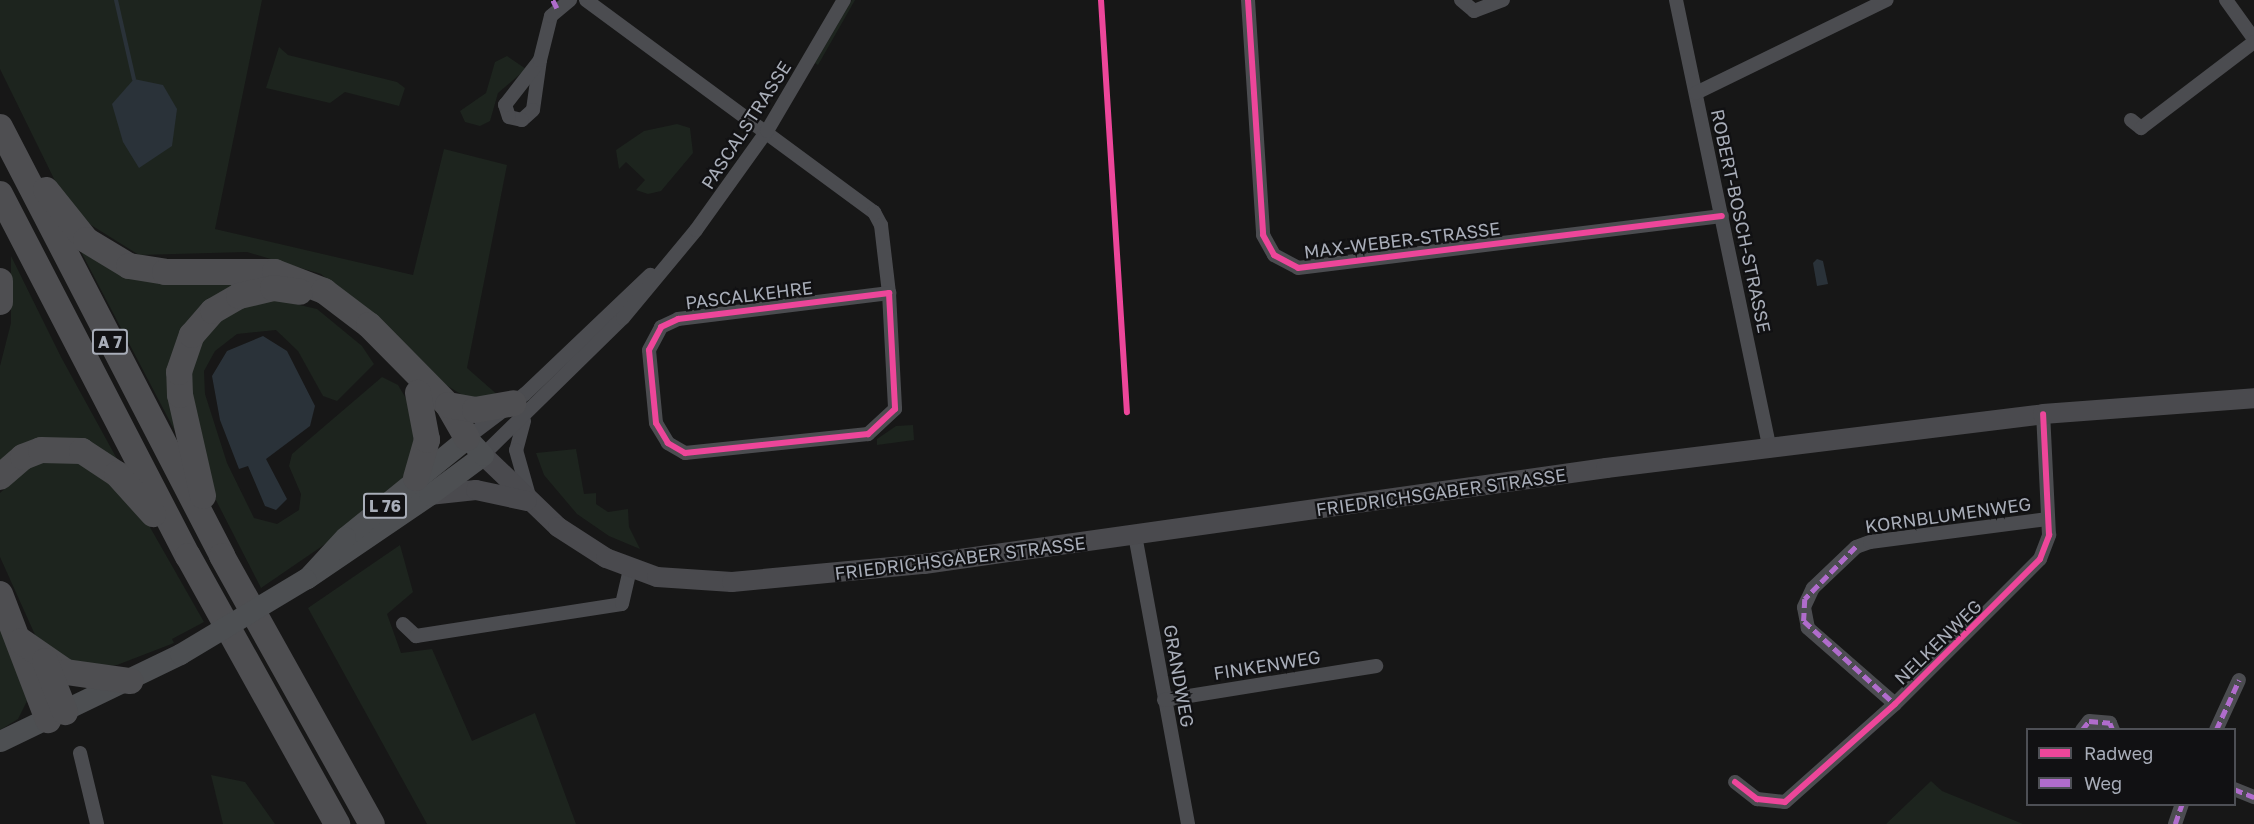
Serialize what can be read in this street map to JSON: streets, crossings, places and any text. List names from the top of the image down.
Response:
{
  "streets": {
    "highway": ["A 7"],
    "main road": ["FRIEDRICHSGABER STRASSE", "L 76"],
    "street": [
      "PASCALSTRASSE",
      "ROBERT-BOSCH-STRASSE",
      "MAX-WEBER-STRASSE",
      "PASCALKEHRE",
      "KORNBLUMENWEG",
      "NELKENWEG",
      "FINKENWEG",
      "GRANDWEG"
    ]
  },
  "crossings": [
    ["PASCALSTRASSE", "FRIEDRICHSGABER STRASSE"],
    ["PASCALSTRASSE", "L 76"],
    ["ROBERT-BOSCH-STRASSE", "MAX-WEBER-STRASSE"],
    ["ROBERT-BOSCH-STRASSE", "FRIEDRICHSGABER STRASSE"],
    ["FRIEDRICHSGABER STRASSE", "L 76"],
    ["FRIEDRICHSGABER STRASSE", "NELKENWEG"],
    ["FRIEDRICHSGABER STRASSE", "GRANDWEG"],
    ["KORNBLUMENWEG", "NELKENWEG"],
    ["FINKENWEG", "GRANDWEG"]
  ],
  "legend": ["Radweg", "Weg"]
}
